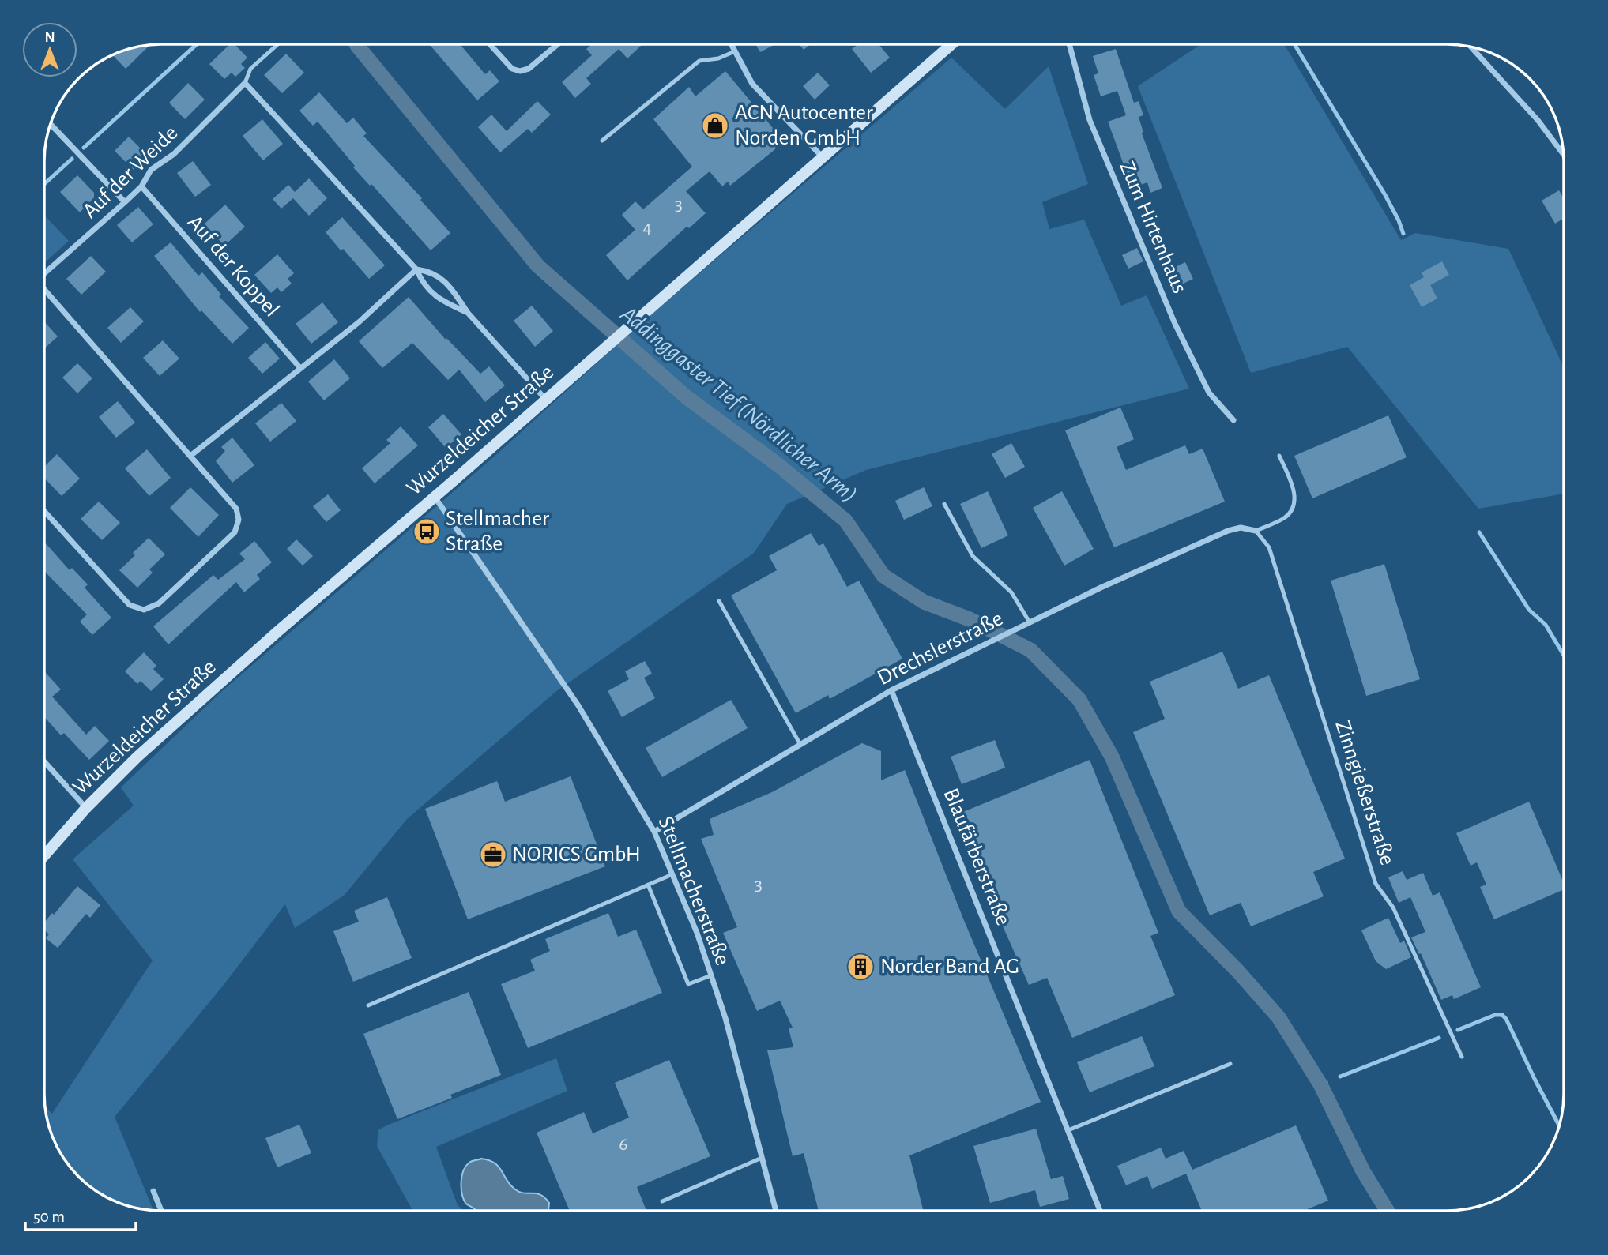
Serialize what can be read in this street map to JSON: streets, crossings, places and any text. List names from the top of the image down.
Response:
{
  "streets": {
    "main road": ["Wurzeldeicher Straße"],
    "street": [
      "Auf der Weide",
      "Zum Hirtenhaus",
      "Auf der Koppel",
      "Drechslerstraße",
      "Blaufärberstraße",
      "Stellmacherstraße"
    ],
    "lane": ["Zinngießerstraße"]
  },
  "crossings": [
    ["Auf der Weide", "Auf der Koppel"],
    ["Wurzeldeicher Straße", "Stellmacherstraße"],
    ["Drechslerstraße", "Zinngießerstraße"],
    ["Drechslerstraße", "Blaufärberstraße"],
    ["Drechslerstraße", "Stellmacherstraße"]
  ],
  "water": ["Addinggaster Tief (Nördlicher Arm)"],
  "places": {
    "shop": ["ACN Autocenter Norden GmbH"],
    "bus stop": ["Stellmacher Straße"],
    "office": ["NORICS GmbH"],
    "building": ["Norder Band AG"]
  },
  "house_numbers": [
    "3",
    "4",
    "3",
    "6"
  ],
  "scale_bar": "50 m",
  "north": "top"
}
